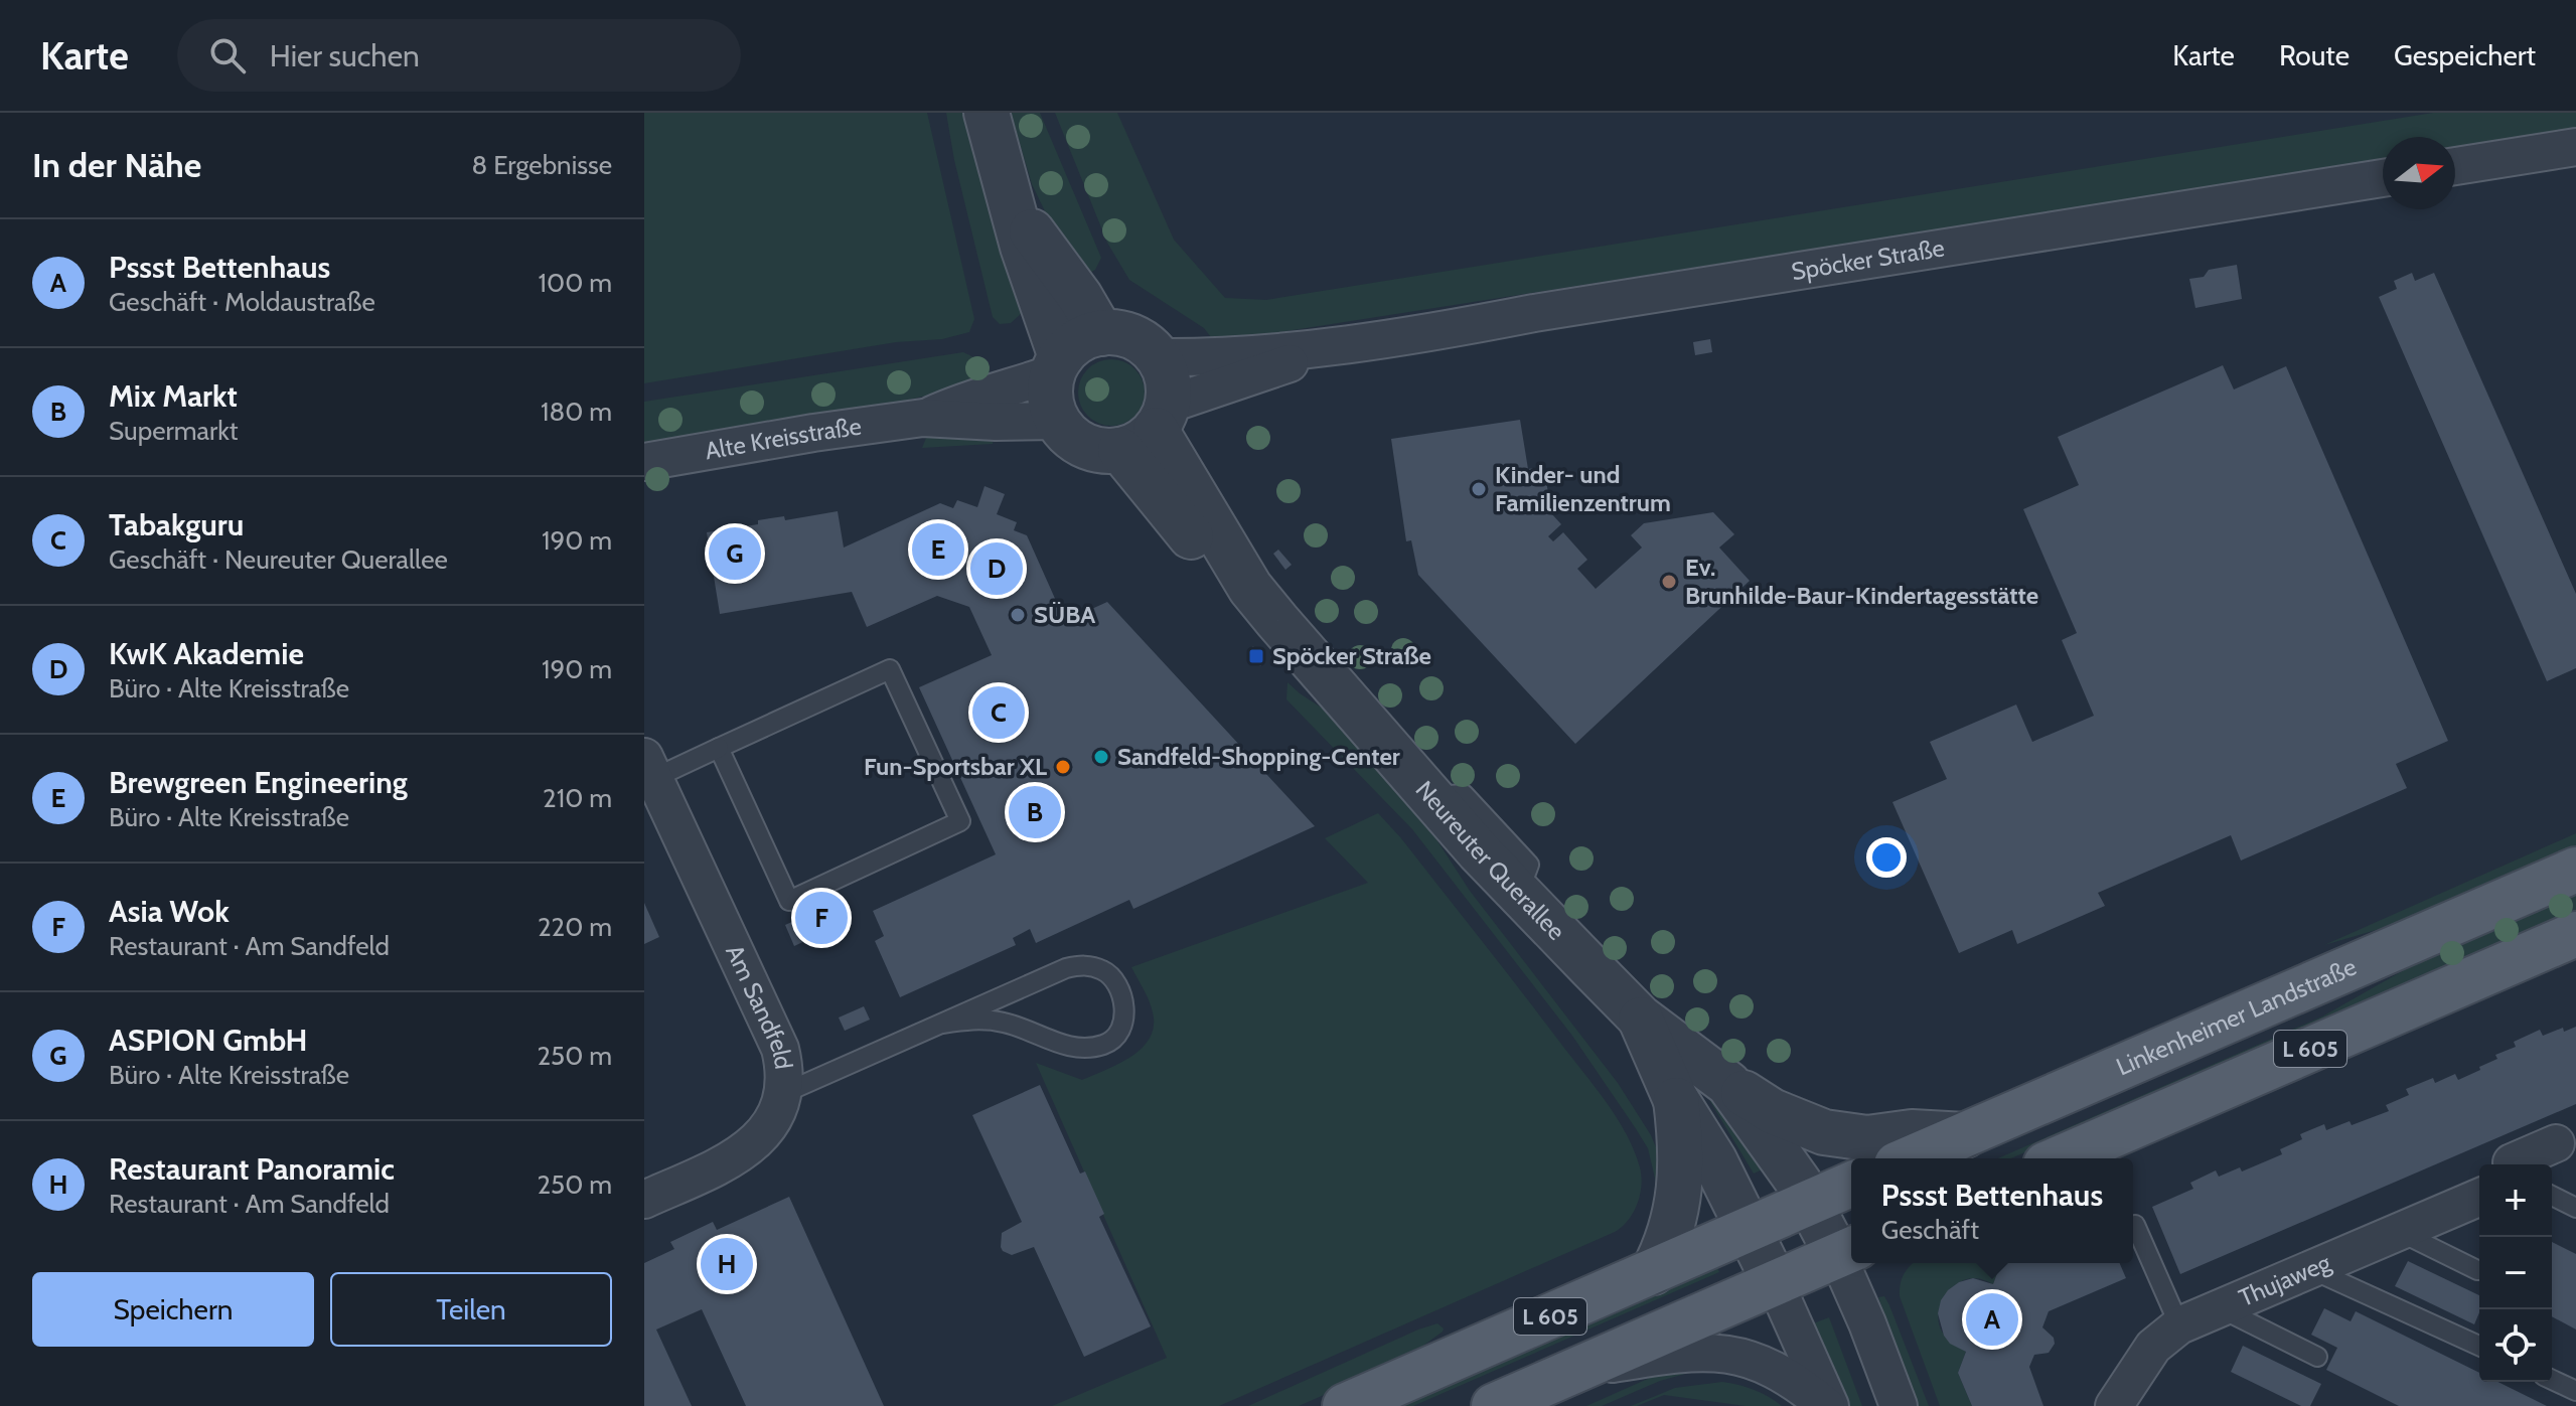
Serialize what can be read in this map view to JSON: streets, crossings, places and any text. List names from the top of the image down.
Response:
{
  "streets": {
    "main road": ["Linkenheimer Landstraße", "L 605"],
    "street": [
      "Spöcker Straße",
      "Alte Kreisstraße",
      "Neureuter Querallee",
      "Am Sandfeld",
      "Thujaweg"
    ]
  },
  "crossings": [
    ["Spöcker Straße", "Alte Kreisstraße"],
    ["Spöcker Straße", "Neureuter Querallee"],
    ["Alte Kreisstraße", "Neureuter Querallee"],
    ["Neureuter Querallee", "L 605"]
  ],
  "places": {
    "other": [
      "Kinder- und Familienzentrum",
      "Ev. Brunhilde-Baur-Kindertagesstätte",
      "SÜBA",
      "Sandfeld-Shopping-Center",
      "Fun-Sportsbar XL"
    ],
    "transit": ["Spöcker Straße"]
  },
  "north": "right",
  "page": {
    "header": "Karte",
    "search": "Hier suchen",
    "nav": ["Karte", "Route", "Gespeichert"],
    "heading": ["In der Nähe", "8 Ergebnisse"],
    "list": [
      {
        "mark": "A",
        "name": "Pssst Bettenhaus",
        "note": "Geschäft · Moldaustraße",
        "value": "100 m"
      },
      {
        "mark": "B",
        "name": "Mix Markt",
        "note": "Supermarkt",
        "value": "180 m"
      },
      {
        "mark": "C",
        "name": "Tabakguru",
        "note": "Geschäft · Neureuter Querallee",
        "value": "190 m"
      },
      {
        "mark": "D",
        "name": "KwK Akademie",
        "note": "Büro · Alte Kreisstraße",
        "value": "190 m"
      },
      {
        "mark": "E",
        "name": "Brewgreen Engineering",
        "note": "Büro · Alte Kreisstraße",
        "value": "210 m"
      },
      {
        "mark": "F",
        "name": "Asia Wok",
        "note": "Restaurant · Am Sandfeld",
        "value": "220 m"
      },
      {
        "mark": "G",
        "name": "ASPION GmbH",
        "note": "Büro · Alte Kreisstraße",
        "value": "250 m"
      },
      {
        "mark": "H",
        "name": "Restaurant Panoramic",
        "note": "Restaurant · Am Sandfeld",
        "value": "250 m"
      }
    ],
    "pins": [
      "E",
      "G",
      "D",
      "C",
      "B",
      "F",
      "H",
      "A"
    ],
    "popup": ["Pssst Bettenhaus", "Geschäft"],
    "map_buttons": ["+", "−"],
    "buttons": ["Speichern", "Teilen"]
  }
}
